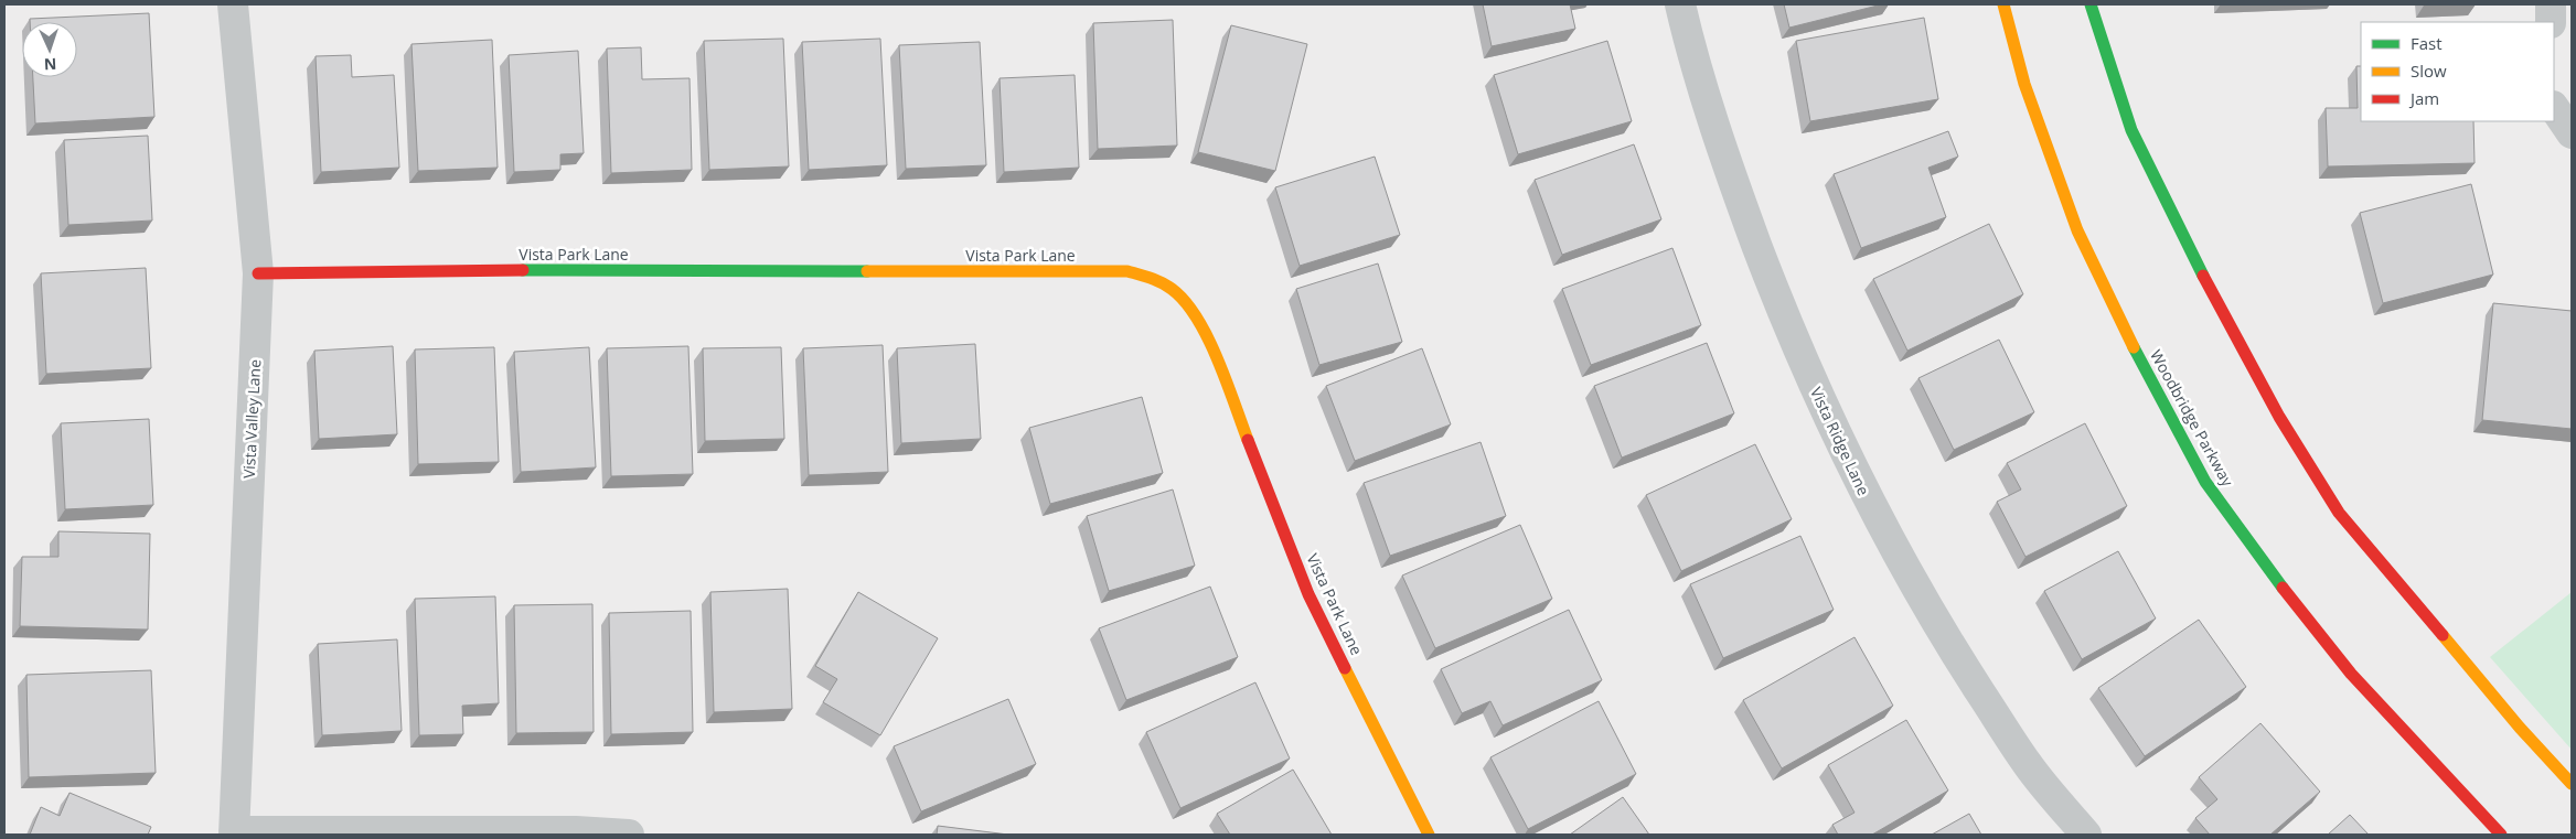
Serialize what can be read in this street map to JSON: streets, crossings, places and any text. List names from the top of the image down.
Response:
{
  "streets": {
    "main road": ["Vista Park Lane", "Woodbridge Parkway"],
    "street": ["Vista Valley Lane", "Vista Ridge Lane"]
  },
  "crossings": [
    ["Vista Park Lane", "Vista Valley Lane"]
  ],
  "legend": ["Fast", "Slow", "Jam"],
  "north": "bottom"
}
